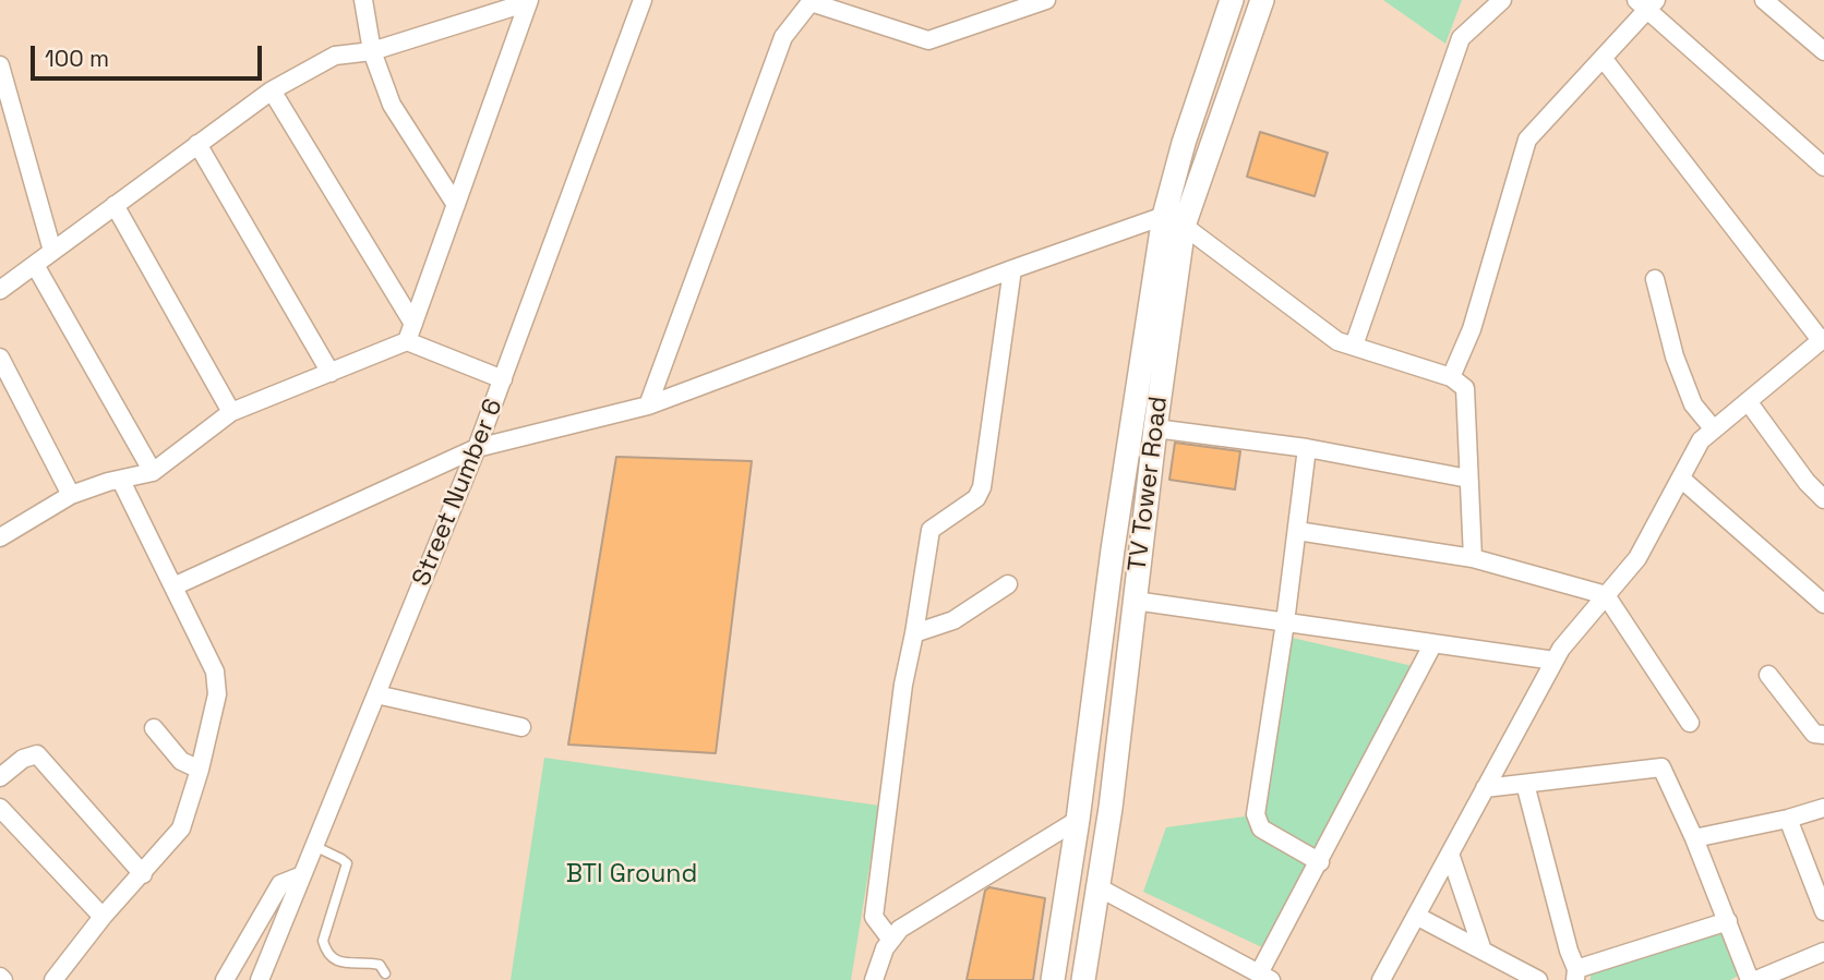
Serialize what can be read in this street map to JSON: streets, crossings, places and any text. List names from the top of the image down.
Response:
{
  "streets": {
    "main road": ["TV Tower Road"],
    "street": ["Street Number 6"]
  },
  "parks": ["BTI Ground"],
  "scale_bar": "100 m"
}
